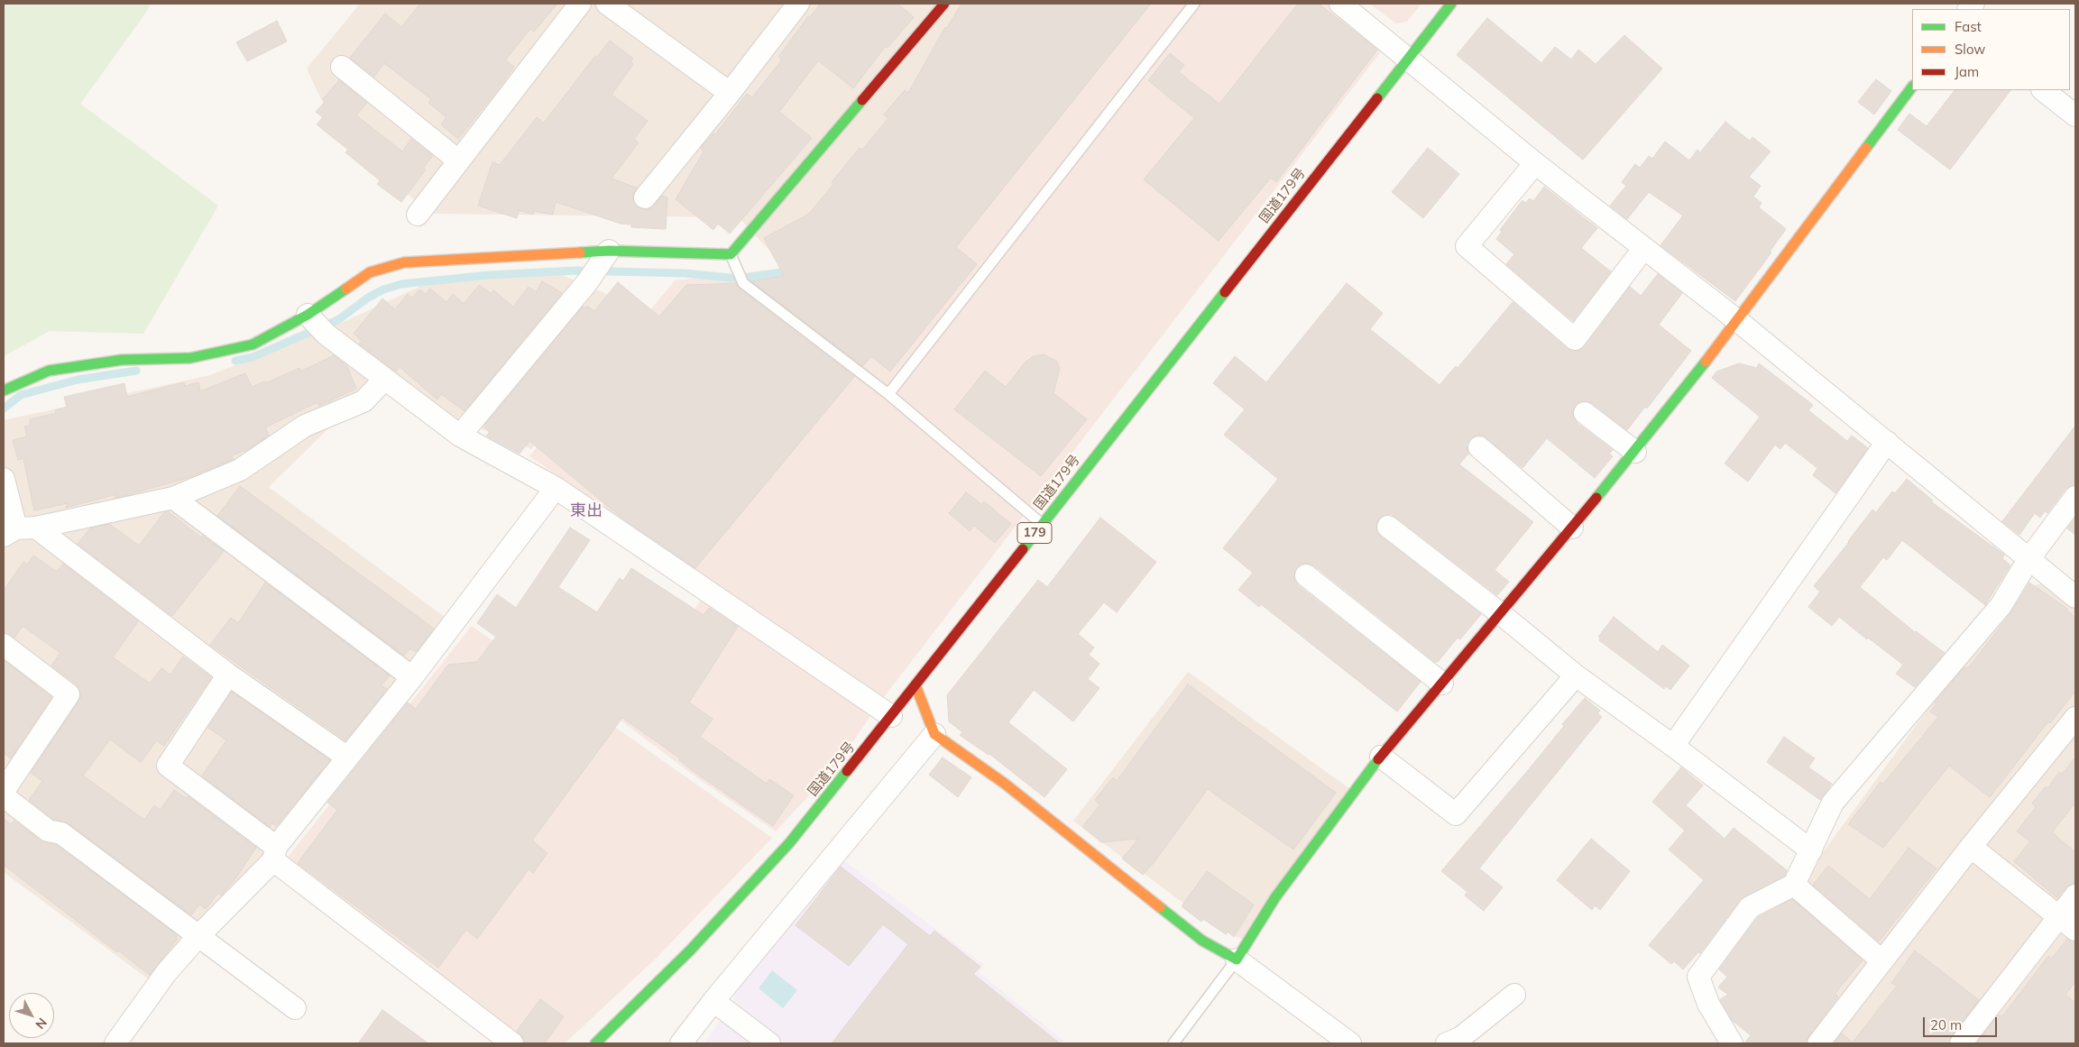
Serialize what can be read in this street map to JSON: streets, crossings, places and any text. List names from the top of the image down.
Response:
{
  "streets": {
    "main road": ["国道179号", "179"]
  },
  "districts": ["東出"],
  "legend": ["Fast", "Slow", "Jam"],
  "scale_bar": "20 m",
  "north": "bottom right"
}
